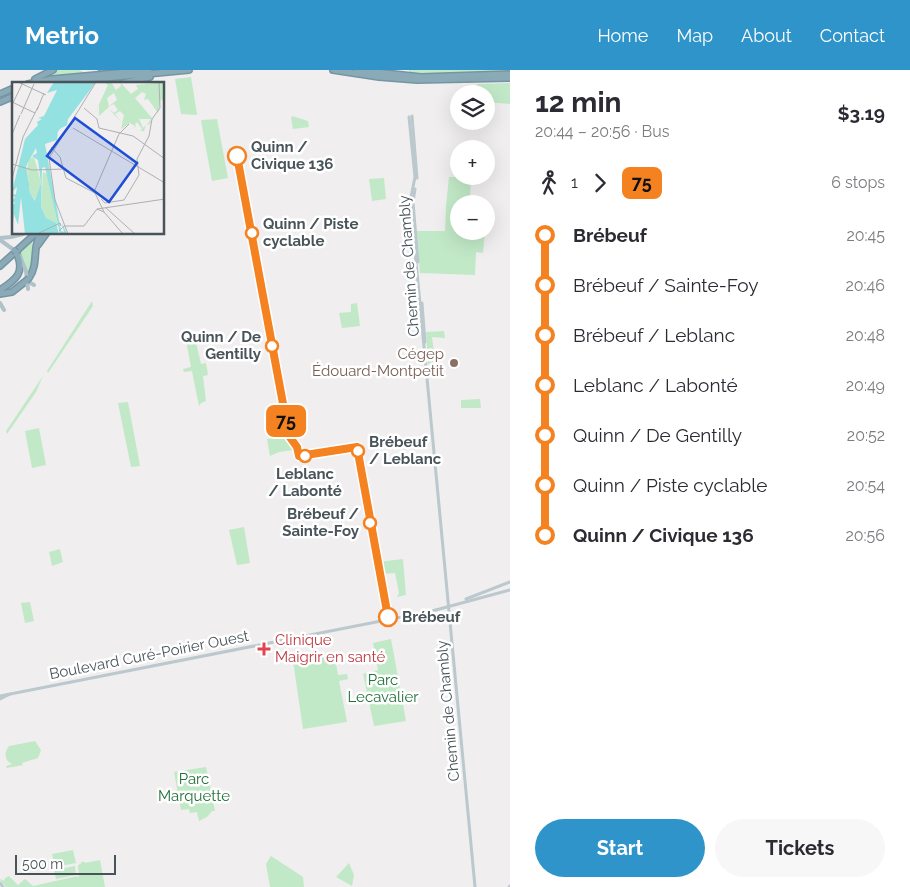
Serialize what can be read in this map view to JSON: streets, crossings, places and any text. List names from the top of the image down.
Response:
{
  "streets": {
    "main road": ["Chemin de Chambly", "Boulevard Curé-Poirier Ouest"]
  },
  "crossings": [
    ["Chemin de Chambly", "Boulevard Curé-Poirier Ouest"]
  ],
  "parks": ["Parc Lecavalier", "Parc Marquette"],
  "places": {
    "other": [
      "Quinn / Civique 136",
      "Quinn / Piste cyclable",
      "Quinn / De Gentilly",
      "Cégep Édouard-Montpetit",
      "Brébeuf / Leblanc",
      "Leblanc / Labonté",
      "Brébeuf / Sainte-Foy",
      "Brébeuf"
    ],
    "health": ["Clinique Maigrir en santé"]
  },
  "lines": ["bus line 75"],
  "scale_bar": "500 m",
  "page": {
    "header": "Metrio",
    "nav": [
      "Home",
      "Map",
      "About",
      "Contact"
    ],
    "on_map": "75",
    "heading": ["12 min", "20:44 – 20:56 · Bus", "$3.19"],
    "map_buttons": ["+", "−"],
    "legs": ["1", "75", "6 stops"],
    "list": [
      {
        "name": "Brébeuf",
        "value": "20:45"
      },
      {
        "name": "Brébeuf / Sainte-Foy",
        "value": "20:46"
      },
      {
        "name": "Brébeuf / Leblanc",
        "value": "20:48"
      },
      {
        "name": "Leblanc / Labonté",
        "value": "20:49"
      },
      {
        "name": "Quinn / De Gentilly",
        "value": "20:52"
      },
      {
        "name": "Quinn / Piste cyclable",
        "value": "20:54"
      },
      {
        "name": "Quinn / Civique 136",
        "value": "20:56"
      }
    ],
    "buttons": ["Start", "Tickets"],
    "scale": "500 m"
  }
}
